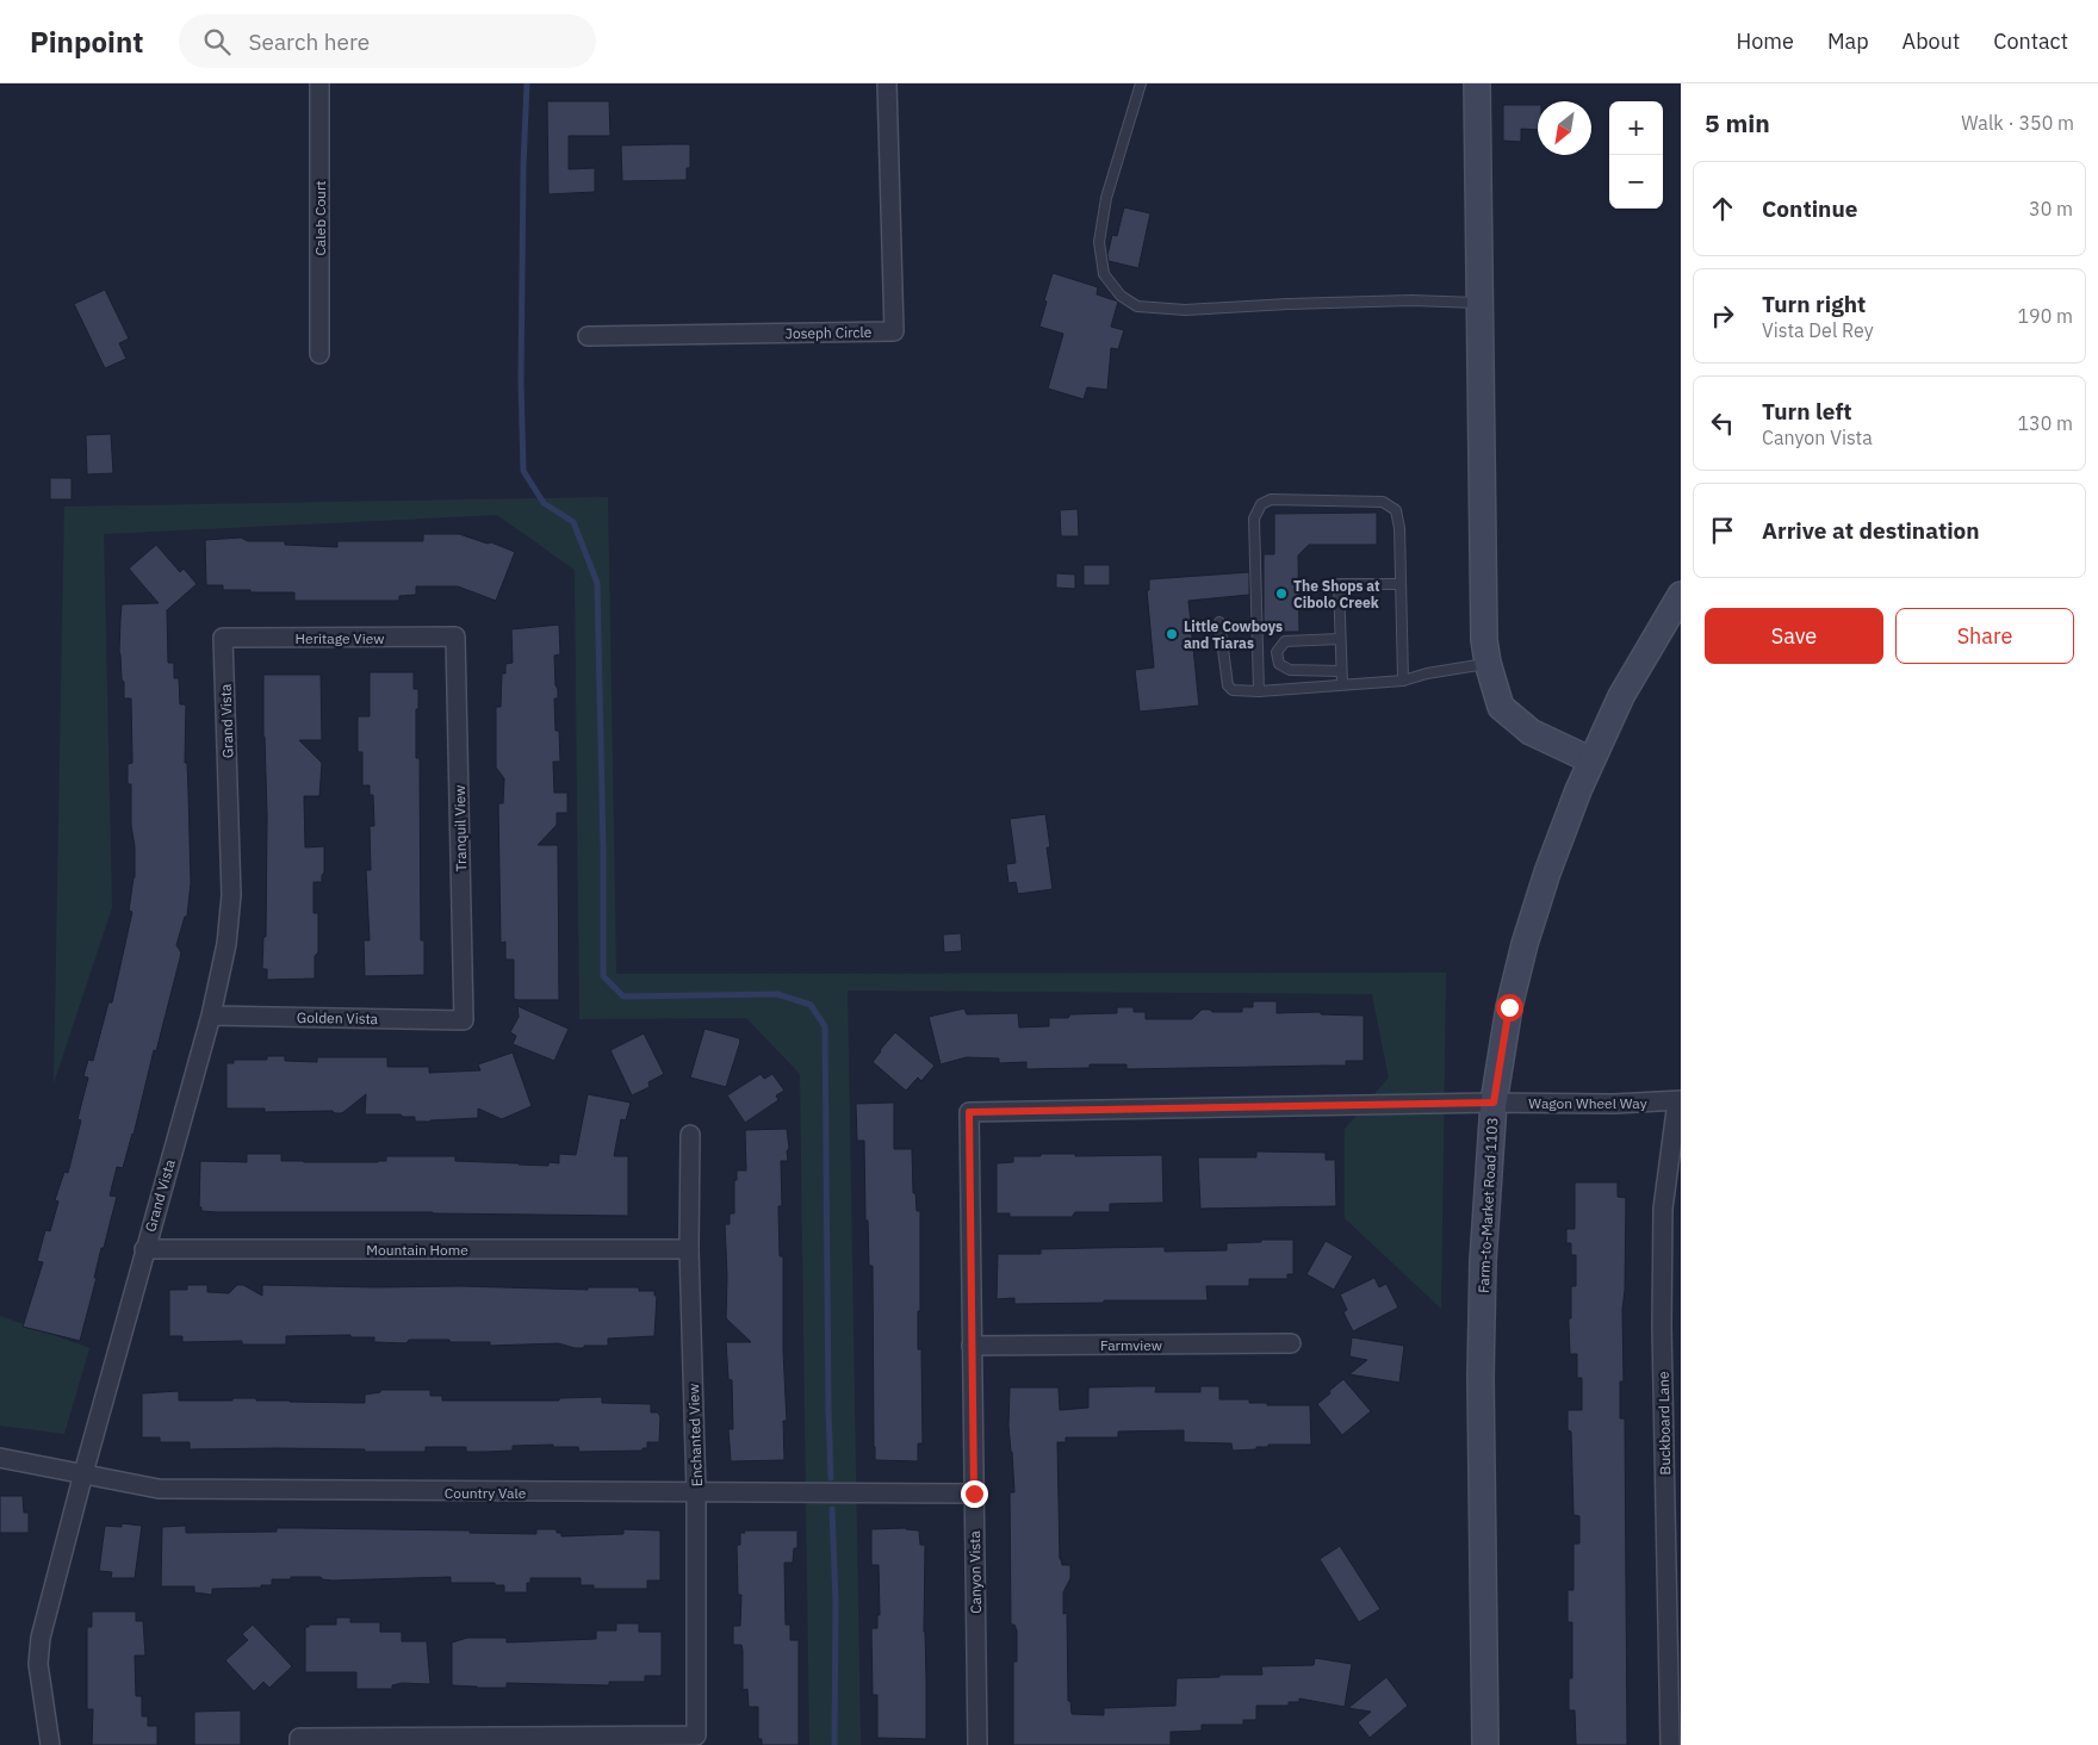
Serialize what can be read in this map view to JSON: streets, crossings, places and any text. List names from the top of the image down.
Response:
{
  "streets": {
    "main road": ["Farm-to-Market Road 1103"],
    "street": [
      "Caleb Court",
      "Joseph Circle",
      "Heritage View",
      "Grand Vista",
      "Tranquil View",
      "Golden Vista",
      "Wagon Wheel Way",
      "Mountain Home",
      "Farmview",
      "Buckboard Lane",
      "Enchanted View",
      "Country Vale",
      "Canyon Vista"
    ]
  },
  "crossings": [
    ["Heritage View", "Grand Vista"],
    ["Heritage View", "Tranquil View"],
    ["Grand Vista", "Golden Vista"],
    ["Grand Vista", "Mountain Home"],
    ["Grand Vista", "Country Vale"],
    ["Tranquil View", "Golden Vista"],
    ["Wagon Wheel Way", "Farm-to-Market Road 1103"],
    ["Wagon Wheel Way", "Buckboard Lane"],
    ["Wagon Wheel Way", "Canyon Vista"],
    ["Mountain Home", "Enchanted View"],
    ["Farmview", "Canyon Vista"],
    ["Enchanted View", "Country Vale"],
    ["Country Vale", "Canyon Vista"]
  ],
  "places": ["The Shops at Cibolo Creek", "Little Cowboys and Tiaras"],
  "north": "bottom left",
  "page": {
    "header": "Pinpoint",
    "search": "Search here",
    "nav": [
      "Home",
      "Map",
      "About",
      "Contact"
    ],
    "heading": ["5 min", "Walk · 350 m"],
    "map_buttons": ["+", "−"],
    "list": [
      ["Continue", "30 m"],
      ["Turn right", "Vista Del Rey", "190 m"],
      ["Turn left", "Canyon Vista", "130 m"],
      "Arrive at destination"
    ],
    "buttons": ["Save", "Share"]
  }
}
